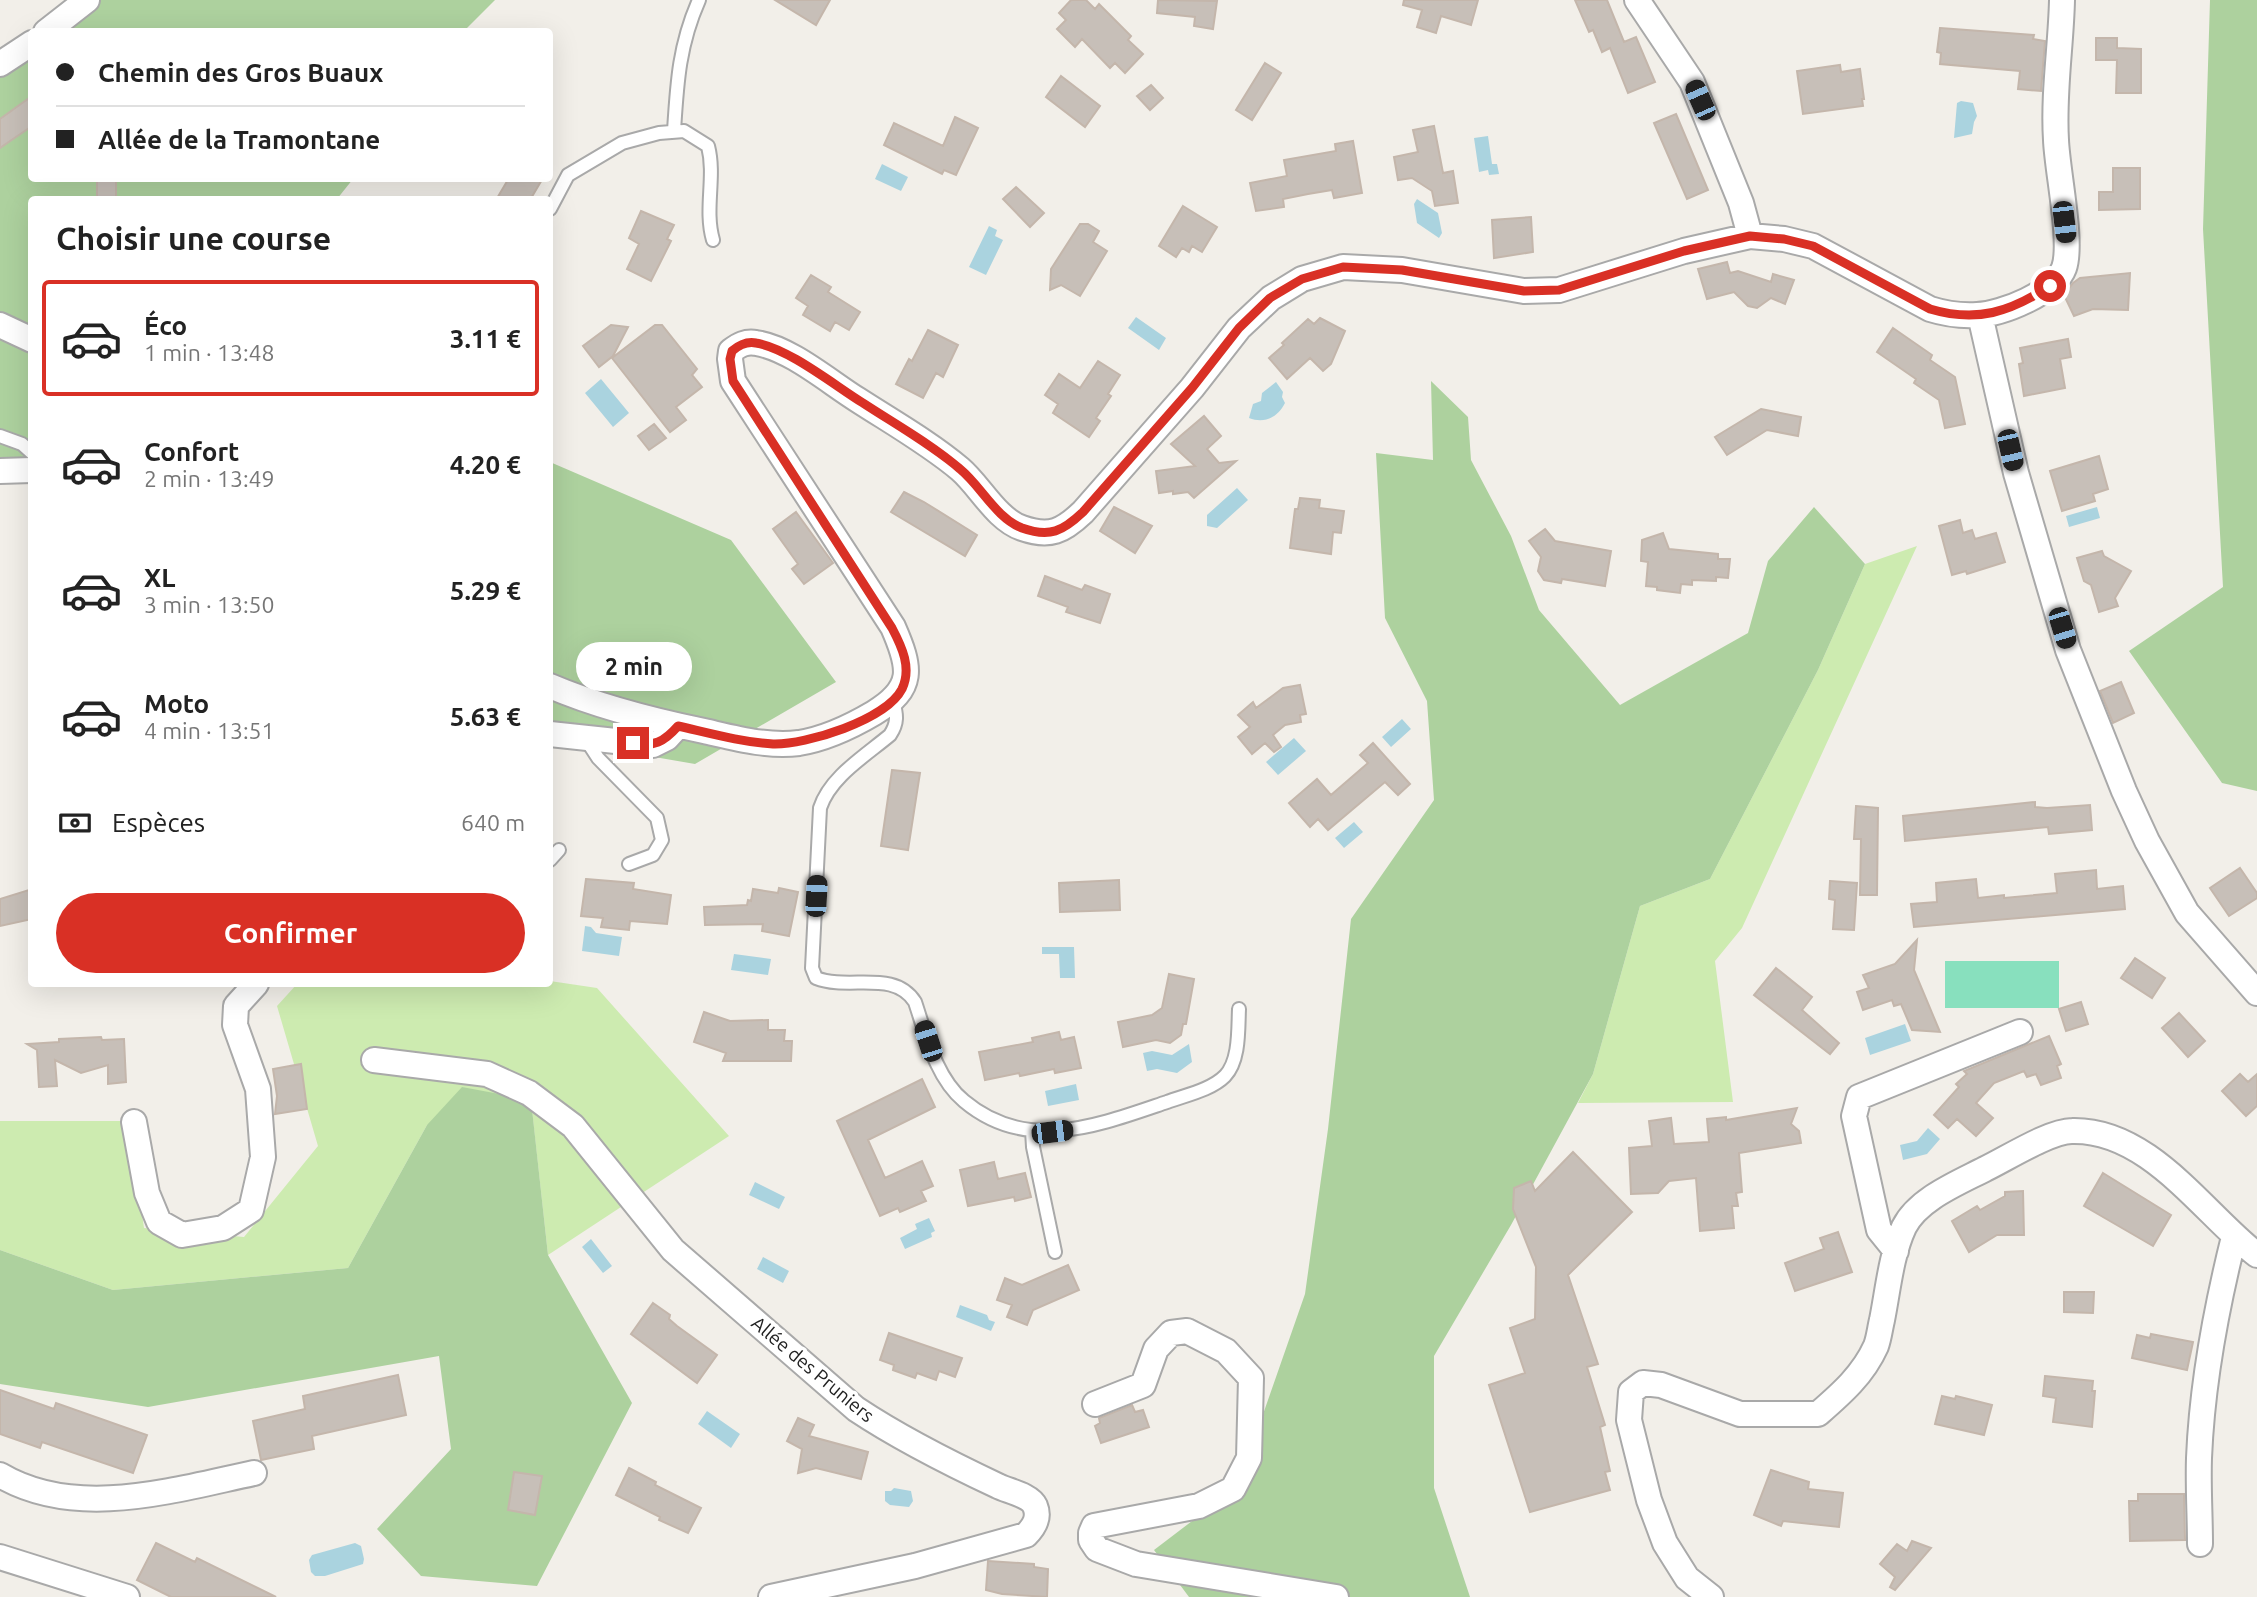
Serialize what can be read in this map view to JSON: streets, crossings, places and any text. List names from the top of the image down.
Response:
{
  "streets": {
    "street": ["Allée des Pruniers"]
  },
  "page": {
    "banner": ["Chemin des Gros Buaux", "Allée de la Tramontane"],
    "heading": "Choisir une course",
    "list": [
      {
        "name": "Éco",
        "note": "1 min · 13:48",
        "value": "3.11 €"
      },
      {
        "name": "Confort",
        "note": "2 min · 13:49",
        "value": "4.20 €"
      },
      {
        "name": "XL",
        "note": "3 min · 13:50",
        "value": "5.29 €"
      },
      {
        "name": "Moto",
        "note": "4 min · 13:51",
        "value": "5.63 €"
      }
    ],
    "bubble": "2 min",
    "pay": ["Espèces", "640 m"],
    "buttons": "Confirmer"
  }
}
